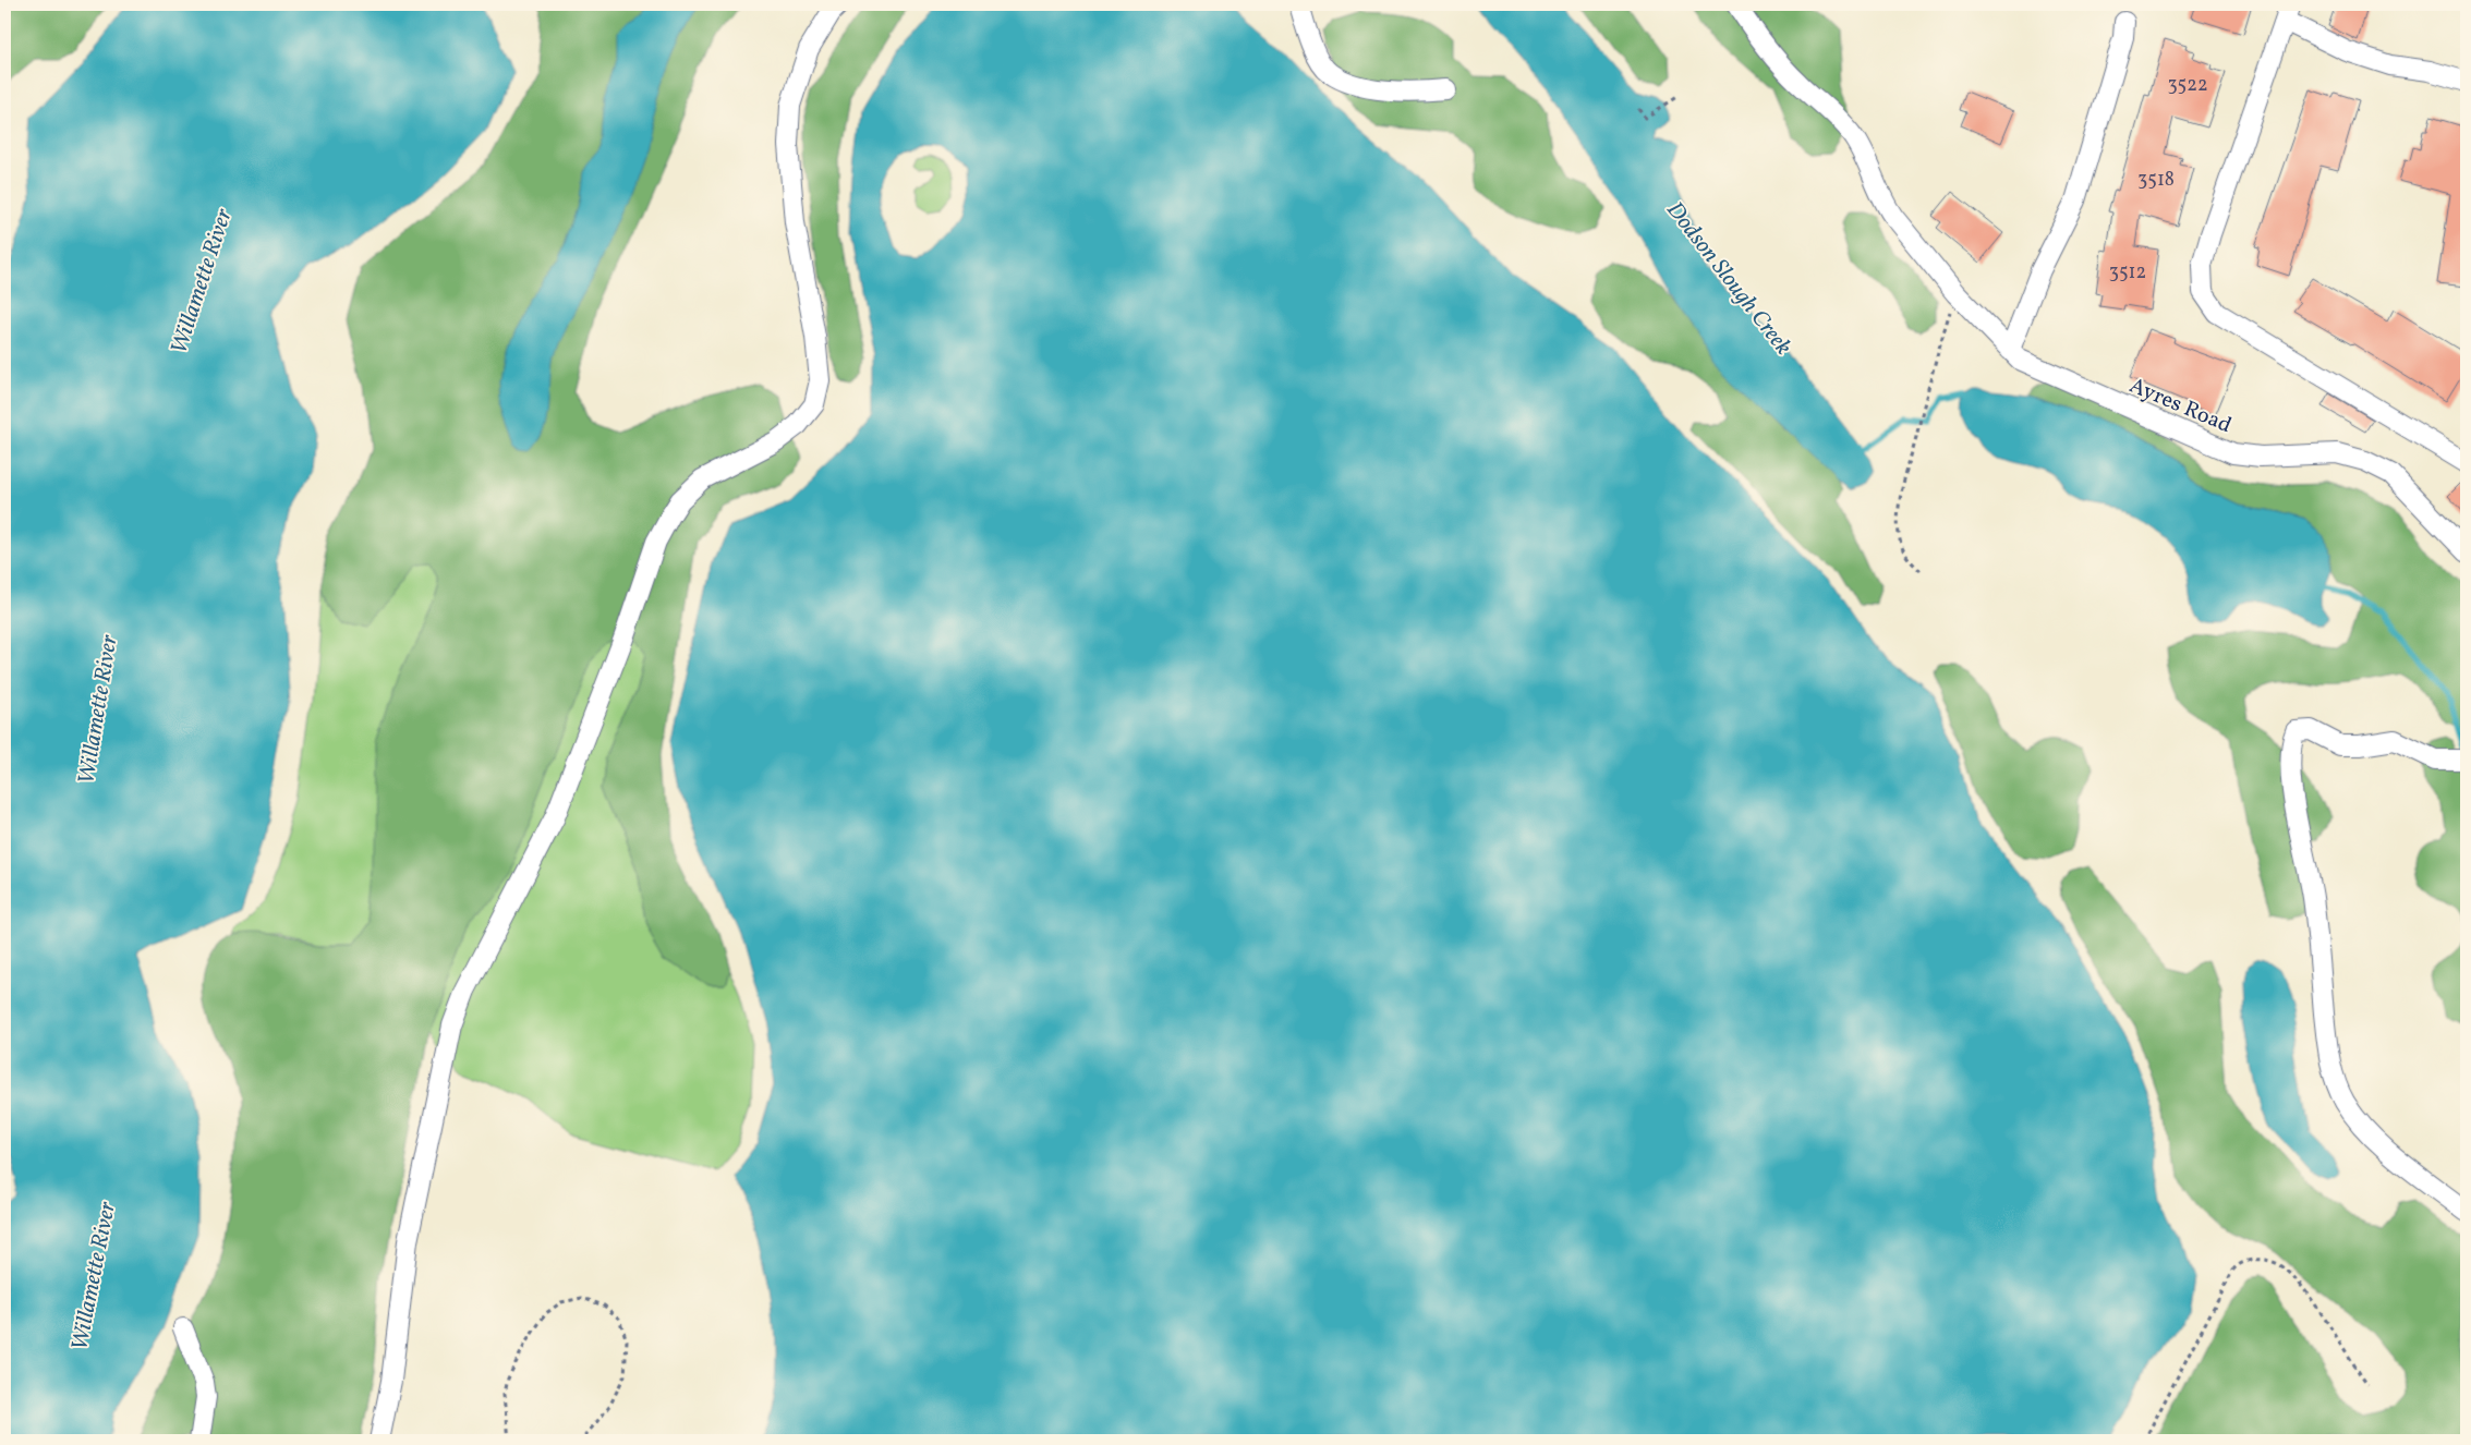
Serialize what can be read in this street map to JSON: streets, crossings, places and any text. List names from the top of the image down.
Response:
{
  "streets": {
    "street": ["Ayres Road"]
  },
  "water": ["Dodson Slough Creek", "Willamette River"],
  "house_numbers": ["3522", "3518", "3512"]
}
